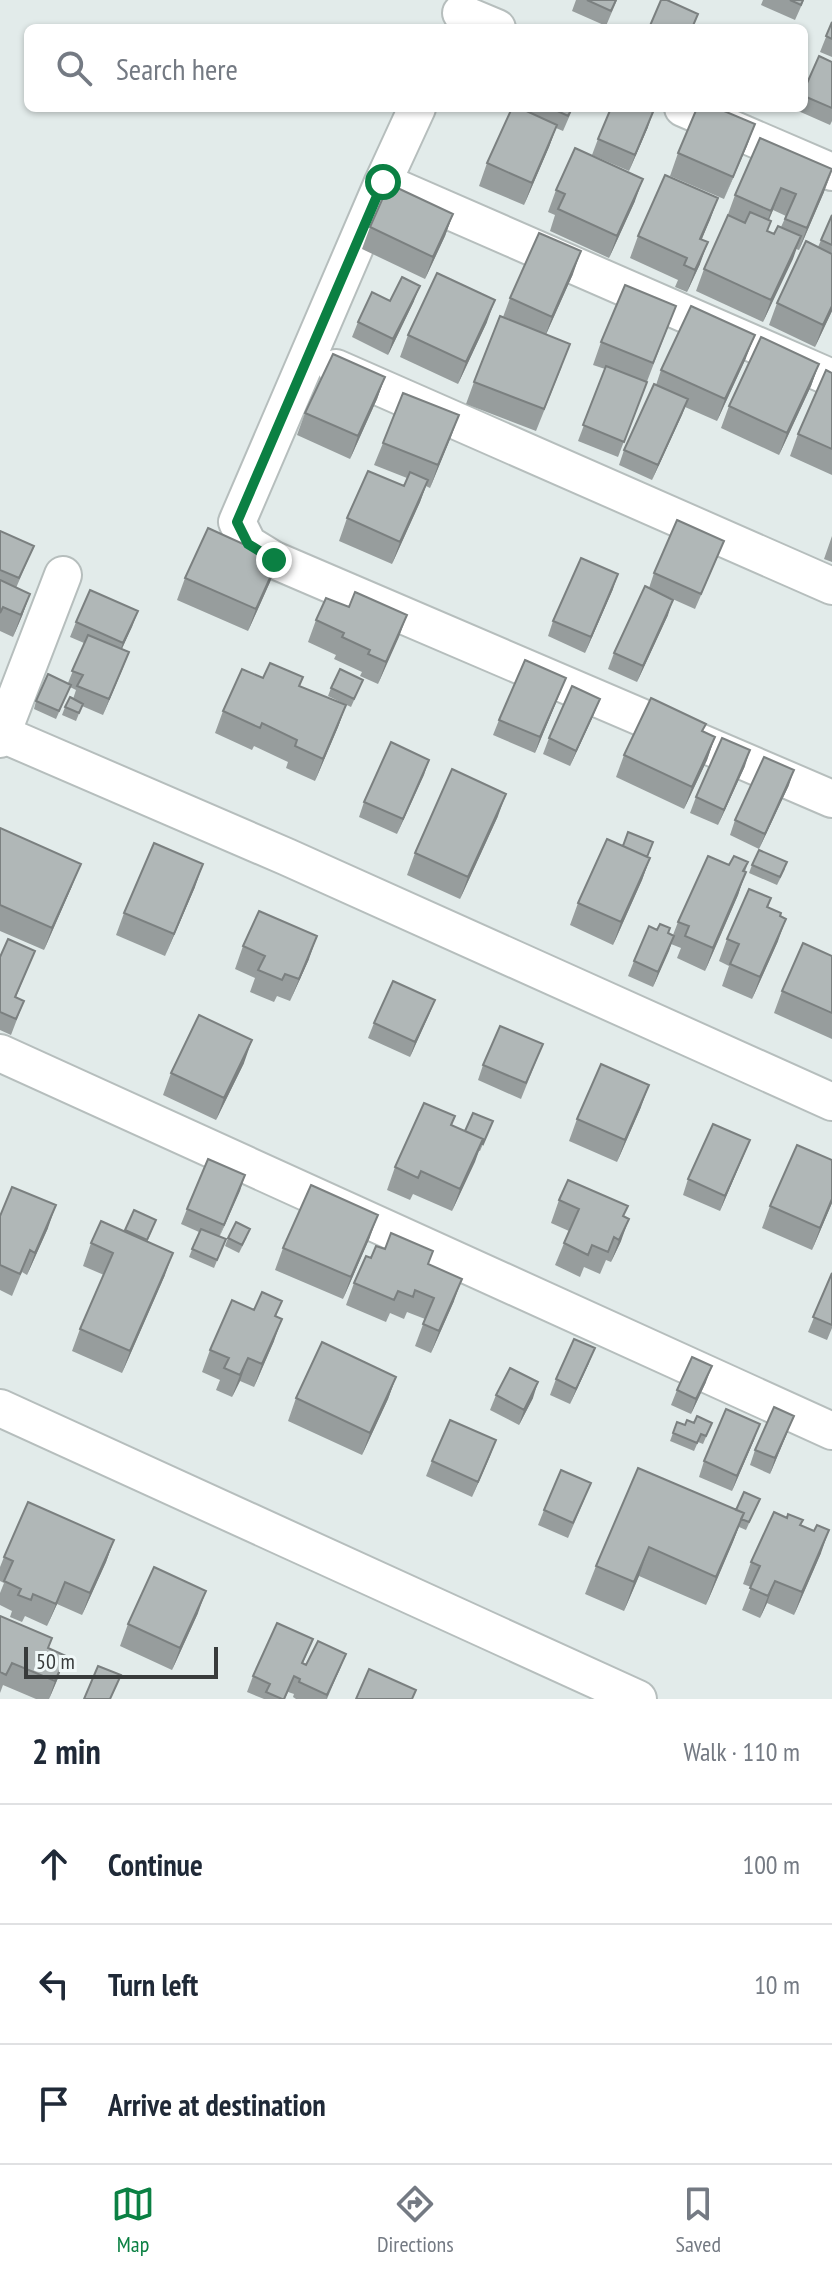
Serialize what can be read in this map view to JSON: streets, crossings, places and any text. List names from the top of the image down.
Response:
{
  "scale_bar": "50 m",
  "page": {
    "search": "Search here",
    "scale": "50 m",
    "heading": ["2 min", "Walk · 110 m"],
    "list": [
      ["Continue", "100 m"],
      ["Turn left", "10 m"],
      "Arrive at destination"
    ],
    "nav": ["Map", "Directions", "Saved"]
  }
}
